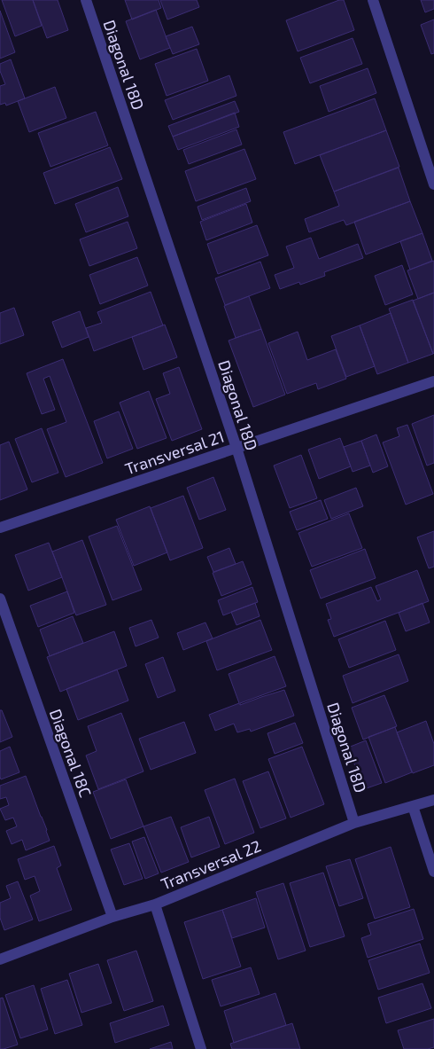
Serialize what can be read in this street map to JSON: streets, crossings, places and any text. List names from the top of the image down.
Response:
{
  "streets": {
    "street": [
      "Diagonal 18D",
      "Transversal 21",
      "Diagonal 18C",
      "Transversal 22"
    ]
  },
  "crossings": [
    ["Diagonal 18D", "Transversal 21"],
    ["Diagonal 18D", "Transversal 22"],
    ["Diagonal 18C", "Transversal 22"]
  ]
}
